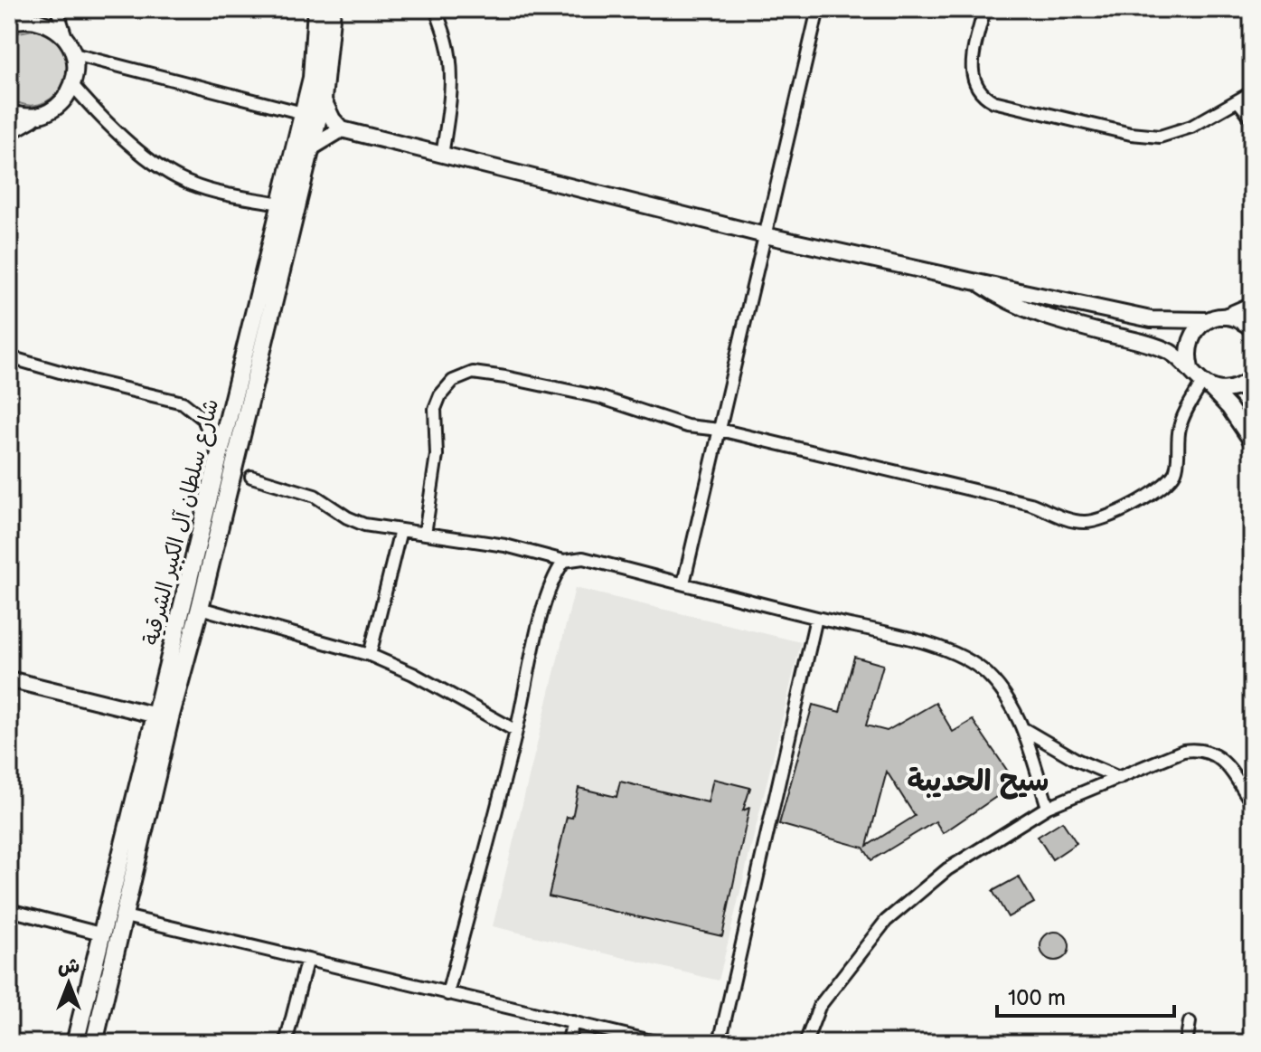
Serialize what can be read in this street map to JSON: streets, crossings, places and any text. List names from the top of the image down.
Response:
{
  "streets": {
    "main road": ["شارع سلطان آل الكبير الشرقية"]
  },
  "districts": ["سيح الحديبة"],
  "scale_bar": "100 m",
  "north": "top"
}
